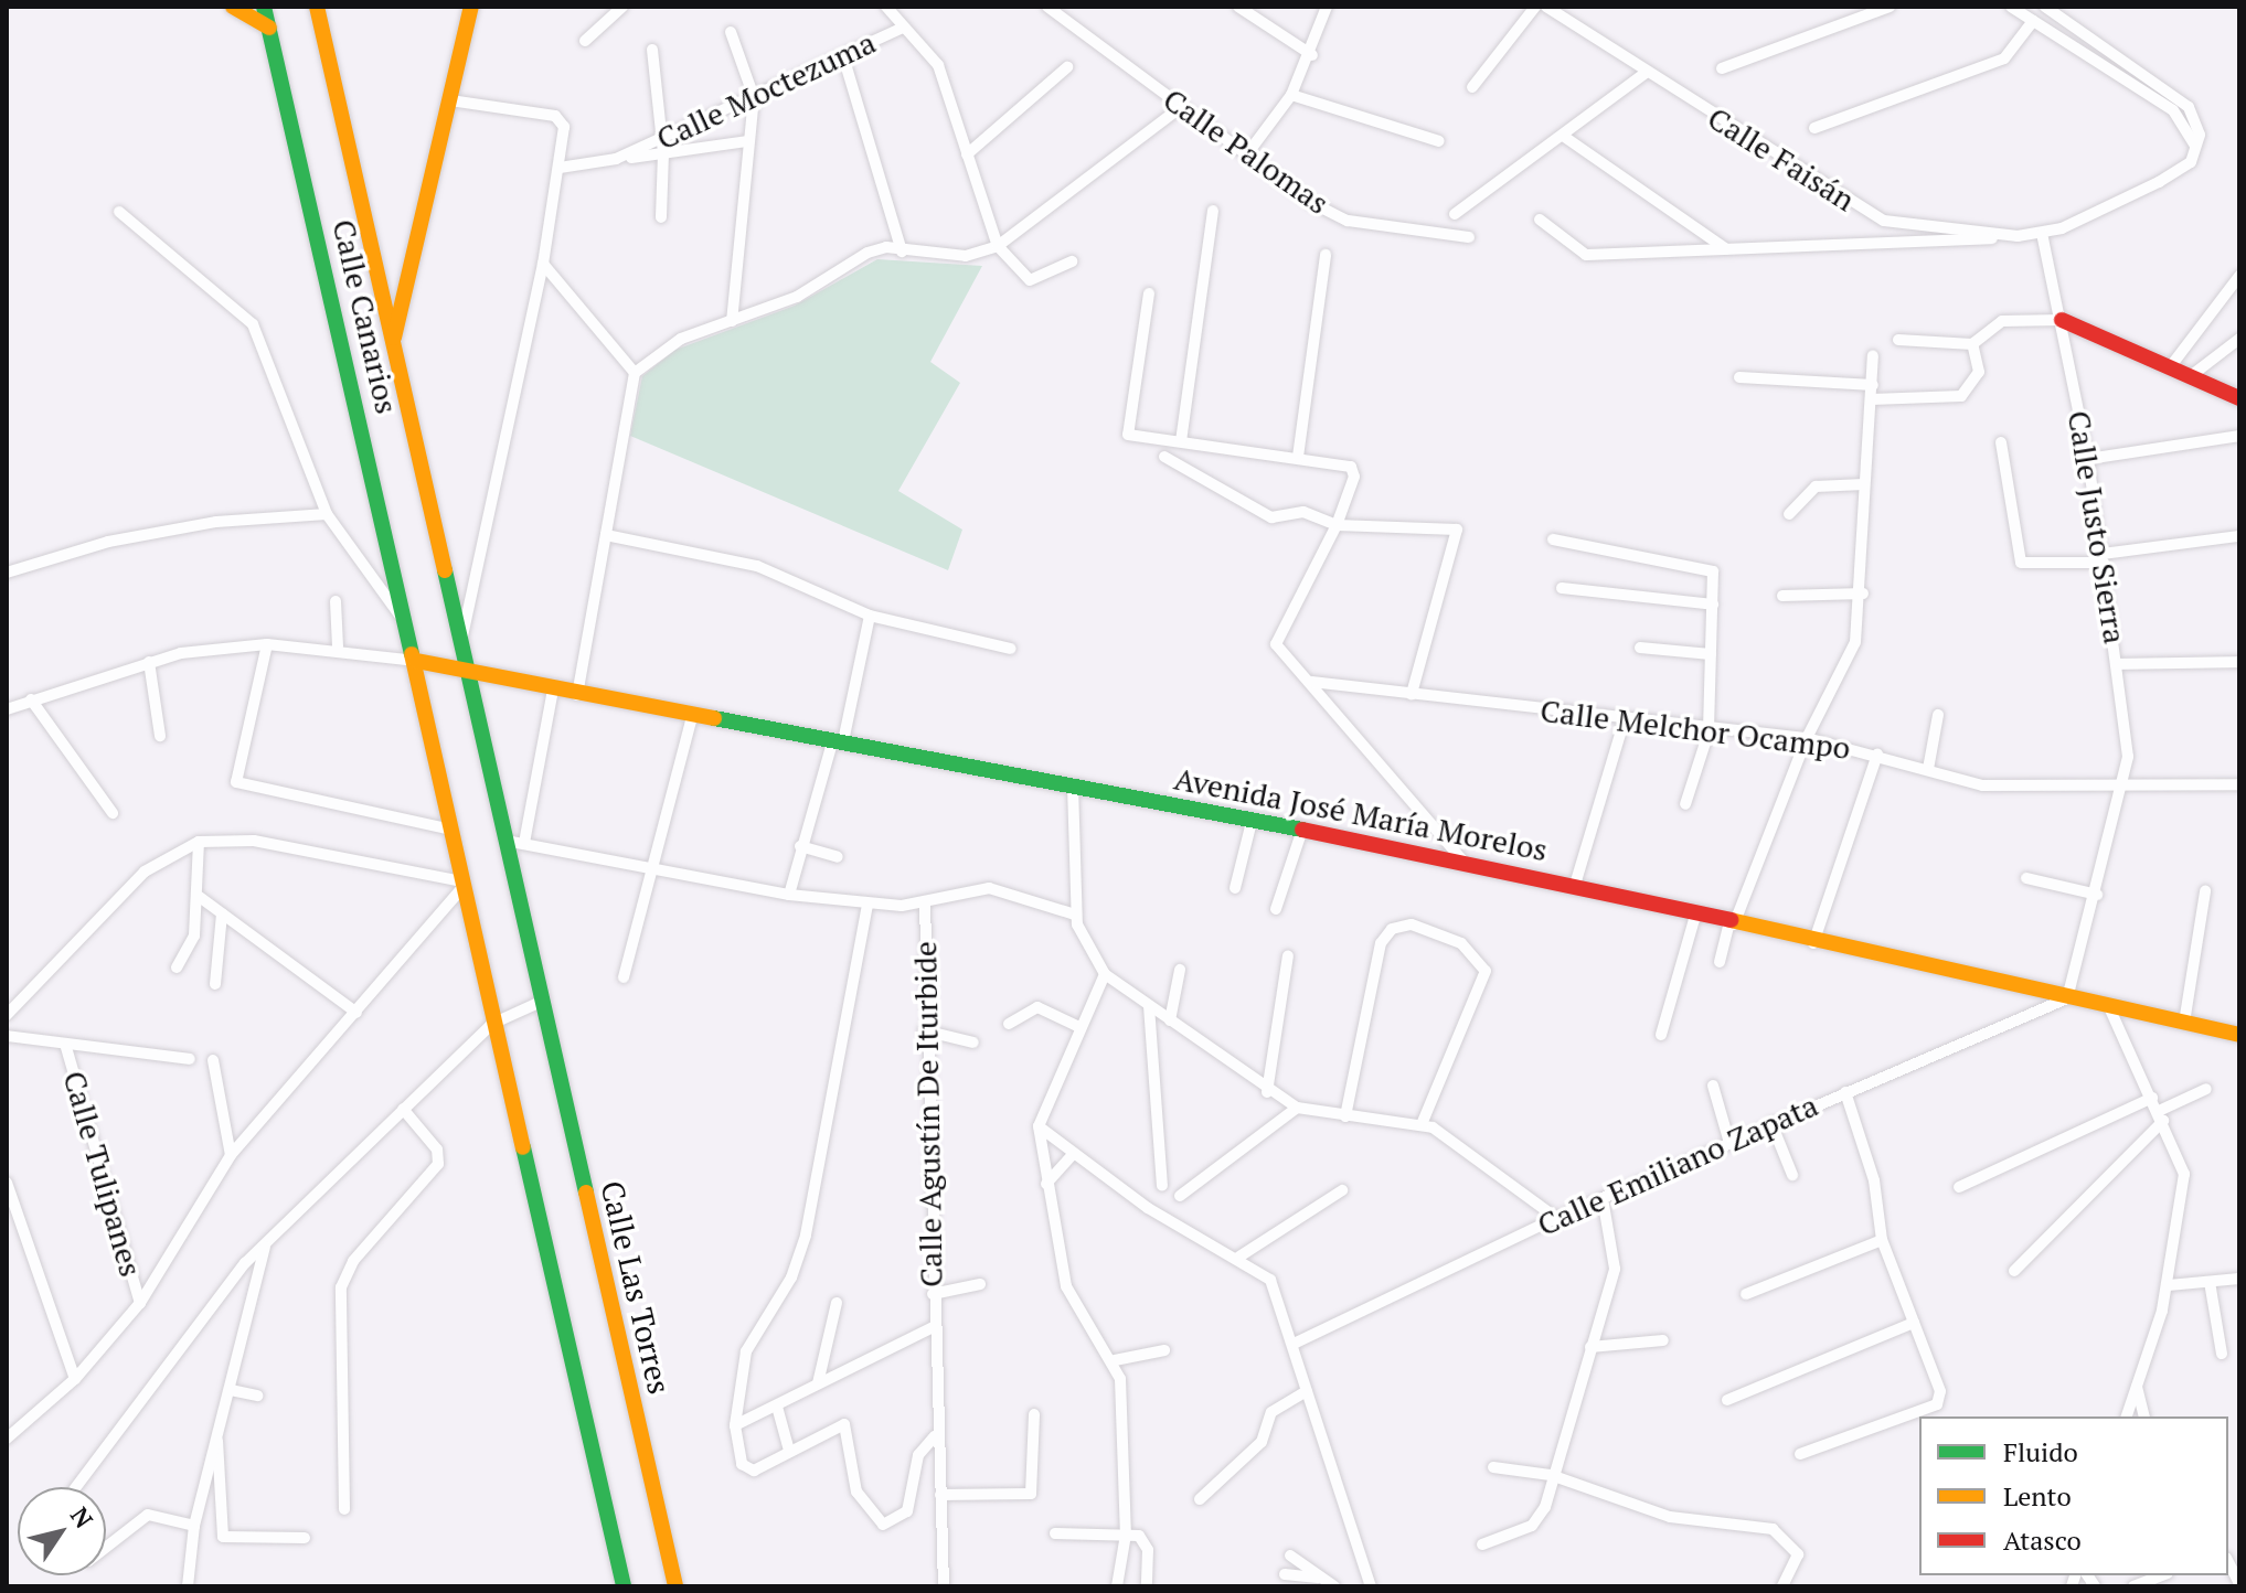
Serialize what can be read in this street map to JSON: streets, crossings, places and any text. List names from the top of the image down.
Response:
{
  "streets": {
    "main road": ["Calle Canarios", "Avenida José María Morelos", "Calle Las Torres"],
    "street": [
      "Calle Moctezuma",
      "Calle Palomas",
      "Calle Faisán",
      "Calle Justo Sierra",
      "Calle Melchor Ocampo",
      "Calle Agustín De Iturbide",
      "Calle Emiliano Zapata",
      "Calle Tulipanes"
    ]
  },
  "crossings": [
    ["Calle Faisán", "Calle Justo Sierra"],
    ["Calle Canarios", "Avenida José María Morelos"],
    ["Calle Canarios", "Calle Agustín De Iturbide"],
    ["Calle Canarios", "Calle Las Torres"],
    ["Calle Justo Sierra", "Calle Melchor Ocampo"],
    ["Calle Justo Sierra", "Avenida José María Morelos"],
    ["Calle Justo Sierra", "Calle Emiliano Zapata"],
    ["Avenida José María Morelos", "Calle Emiliano Zapata"],
    ["Calle Agustín De Iturbide", "Calle Las Torres"]
  ],
  "legend": ["Fluido", "Lento", "Atasco"],
  "north": "top right"
}
